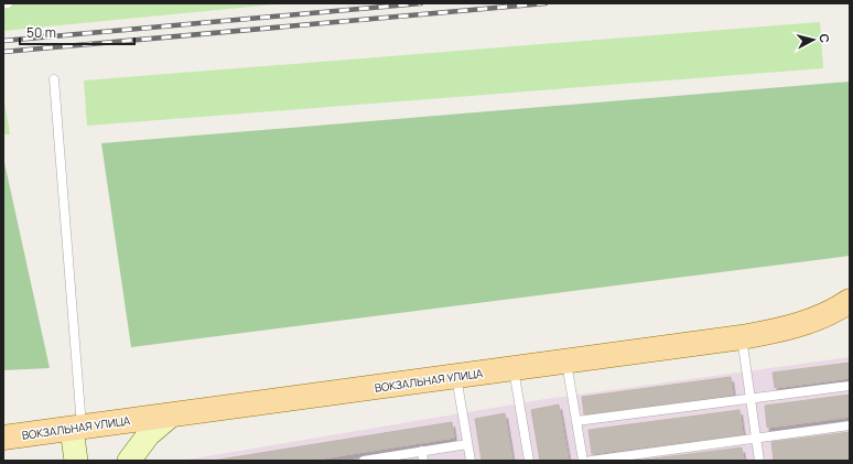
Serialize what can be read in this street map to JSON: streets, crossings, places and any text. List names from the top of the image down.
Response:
{
  "streets": {
    "main road": ["ВОКЗАЛЬНАЯ УЛИЦА"]
  },
  "scale_bar": "50 m",
  "north": "right"
}
